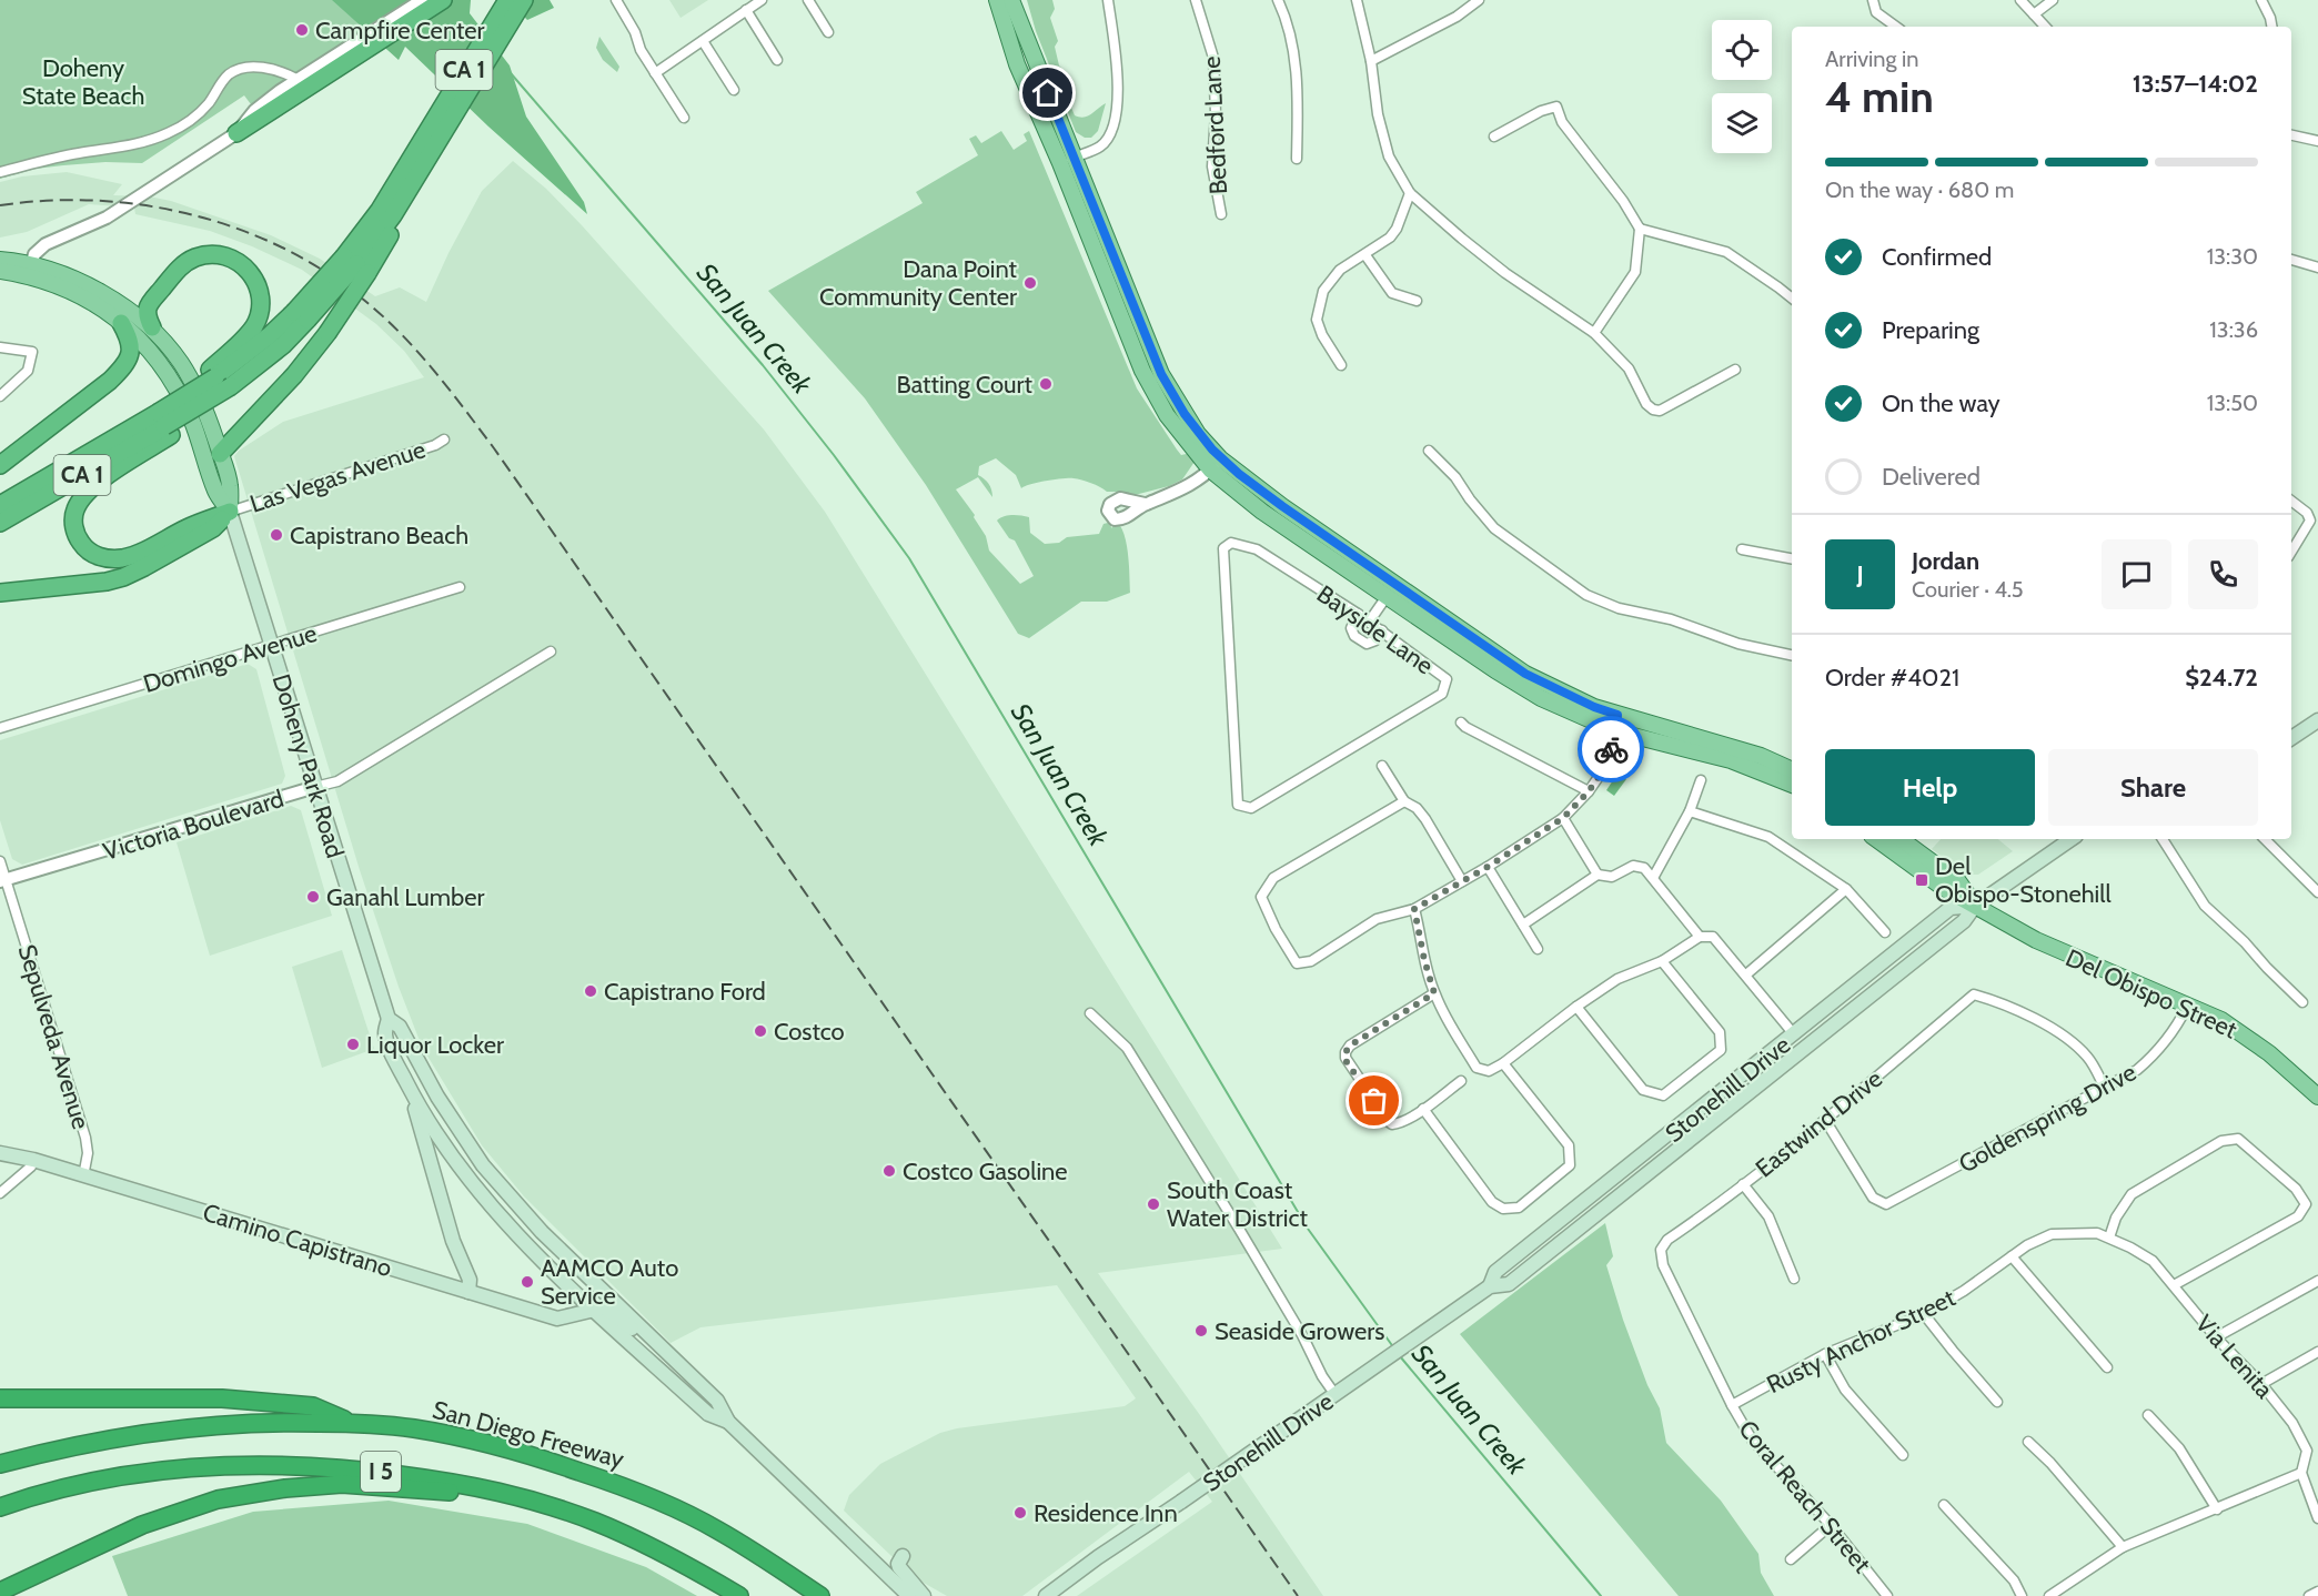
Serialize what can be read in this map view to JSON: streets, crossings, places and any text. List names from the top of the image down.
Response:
{
  "streets": {
    "highway": ["CA 1", "San Diego Freeway", "I 5"],
    "main road": [
      "Doheny Park Road",
      "Del Obispo Street",
      "Stonehill Drive",
      "Camino Capistrano"
    ],
    "street": [
      "Bedford Lane",
      "Las Vegas Avenue",
      "Bayside Lane",
      "Domingo Avenue",
      "Victoria Boulevard",
      "Sepulveda Avenue",
      "Goldenspring Drive",
      "Eastwind Drive",
      "Rusty Anchor Street",
      "Via Lenita",
      "Coral Reach Street"
    ]
  },
  "crossings": [
    ["Las Vegas Avenue", "Doheny Park Road"],
    ["Domingo Avenue", "Doheny Park Road"],
    ["Doheny Park Road", "Victoria Boulevard"],
    ["Doheny Park Road", "Camino Capistrano"],
    ["Victoria Boulevard", "Sepulveda Avenue"],
    ["Del Obispo Street", "Stonehill Drive"],
    ["Del Obispo Street", "Goldenspring Drive"],
    ["Sepulveda Avenue", "Camino Capistrano"],
    ["Goldenspring Drive", "Eastwind Drive"],
    ["Eastwind Drive", "Coral Reach Street"],
    ["Rusty Anchor Street", "Via Lenita"],
    ["Rusty Anchor Street", "Coral Reach Street"]
  ],
  "water": ["San Juan Creek"],
  "parks": ["Doheny State Beach"],
  "places": {
    "other": [
      "Campfire Center",
      "Dana Point Community Center",
      "Batting Court",
      "Capistrano Beach",
      "Ganahl Lumber",
      "Capistrano Ford",
      "Costco",
      "Liquor Locker",
      "Costco Gasoline",
      "South Coast Water District",
      "AAMCO Auto Service",
      "Seaside Growers",
      "Residence Inn"
    ],
    "transit": ["Del Obispo-Stonehill"]
  },
  "page": {
    "heading": ["4 min", "Arriving in", "13:57–14:02"],
    "panel": [
      "Jordan",
      "Courier · 4.5",
      "Order #4021",
      "$24.72"
    ],
    "bar": "On the way · 680 m",
    "list": [
      ["Confirmed", "13:30"],
      ["Preparing", "13:36"],
      ["On the way", "13:50"],
      "Delivered"
    ],
    "round": "J",
    "buttons": ["Help", "Share"]
  }
}
